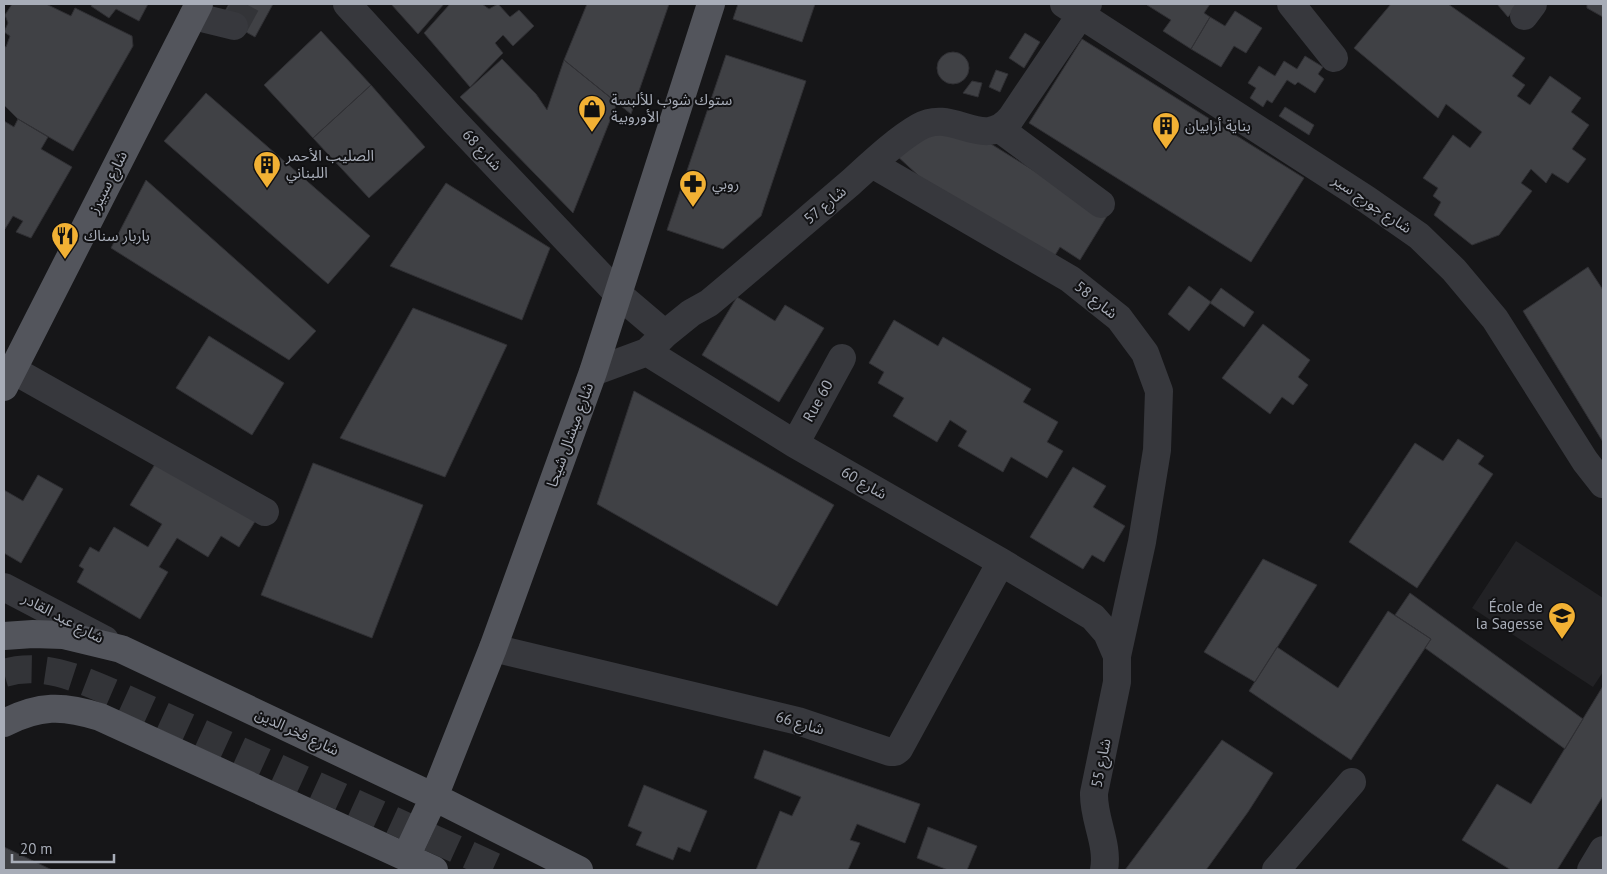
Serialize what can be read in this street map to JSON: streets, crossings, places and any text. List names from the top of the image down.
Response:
{
  "streets": {
    "main road": ["شارع سبيرز", "شارع ميشال شيحا", "شارع فخر الدين"],
    "street": [
      "شارع 68",
      "شارع جورج سير",
      "شارع 57",
      "شارع 58",
      "Rue 60",
      "شارع 60",
      "شارع عبد القادر",
      "شارع 66",
      "شارع 55"
    ]
  },
  "crossings": [
    ["شارع 68", "شارع ميشال شيحا"],
    ["شارع 57", "شارع 58"],
    ["شارع 57", "شارع 60"],
    ["شارع 58", "شارع 60"],
    ["شارع 58", "شارع 55"],
    ["Rue 60", "شارع 60"],
    ["شارع ميشال شيحا", "شارع 66"],
    ["شارع ميشال شيحا", "شارع فخر الدين"],
    ["شارع 60", "شارع 66"],
    ["شارع 60", "شارع 55"],
    ["شارع عبد القادر", "شارع فخر الدين"]
  ],
  "places": {
    "shop": ["ستوك شوب للألبسة الأوروبية"],
    "building": ["بناية أرابيان", "الصليب الأحمر اللبناني"],
    "pharmacy": ["روبي"],
    "restaurant": ["باربار سناك"],
    "school or university": ["École de la Sagesse"]
  },
  "scale_bar": "20 m"
}
